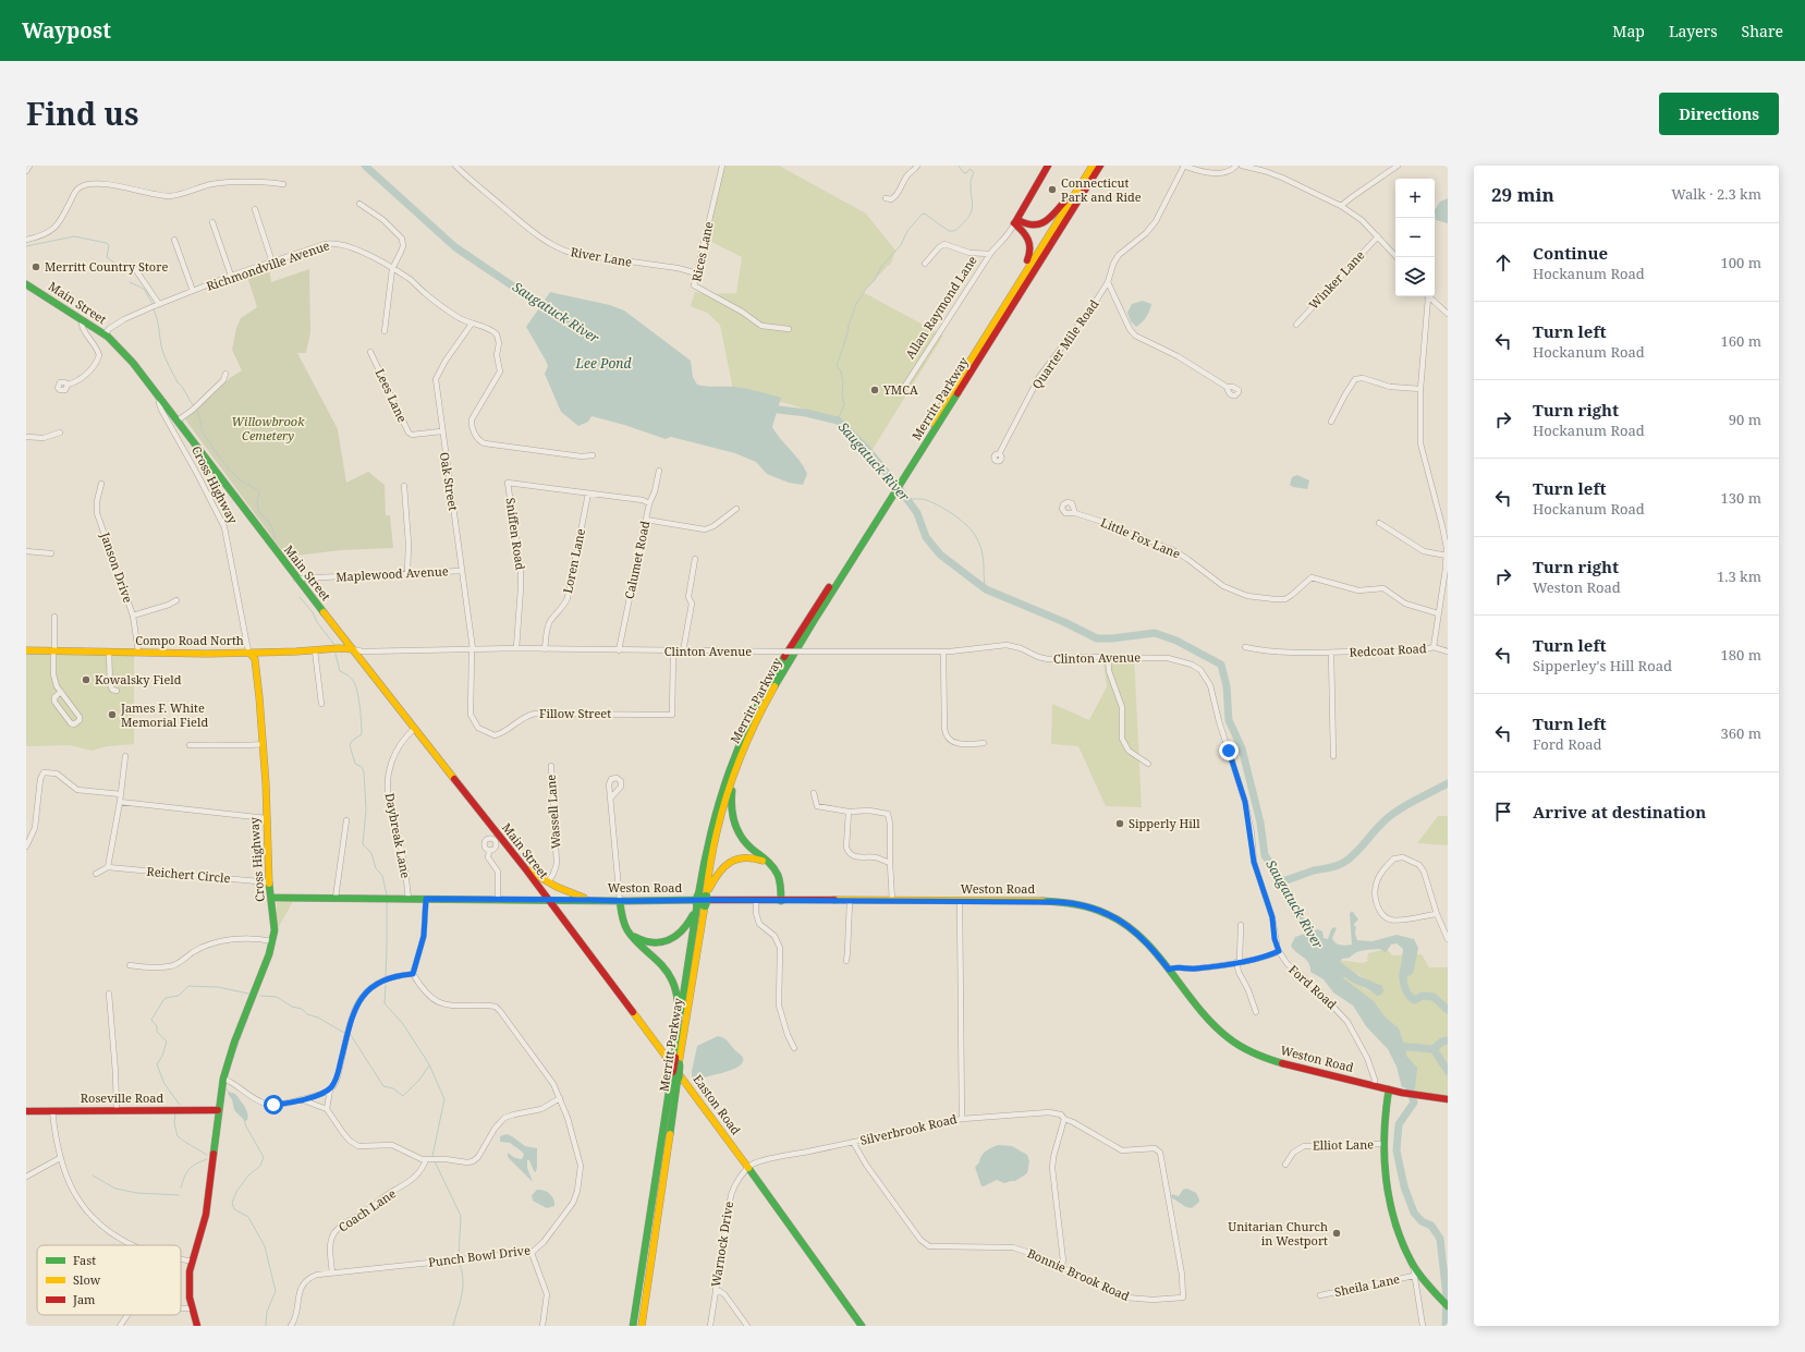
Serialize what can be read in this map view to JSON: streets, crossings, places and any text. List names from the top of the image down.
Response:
{
  "streets": {
    "main road": [
      "Main Street",
      "Allan Raymond Lane",
      "Merritt Parkway",
      "Cross Highway",
      "Compo Road North",
      "Weston Road",
      "Roseville Road",
      "Easton Road"
    ],
    "street": [
      "Rices Lane",
      "River Lane",
      "Richmondville Avenue",
      "Winker Lane",
      "Quarter Mile Road",
      "Lees Lane",
      "Oak Street",
      "Sniffen Road",
      "Little Fox Lane",
      "Calumet Road",
      "Loren Lane",
      "Janson Drive",
      "Maplewood Avenue",
      "Redcoat Road",
      "Clinton Avenue",
      "Fillow Street",
      "Wassell Lane",
      "Daybreak Lane",
      "Reichert Circle",
      "Ford Road",
      "Silverbrook Road",
      "Elliot Lane",
      "Coach Lane",
      "Warnock Drive",
      "Punch Bowl Drive",
      "Bonnie Brook Road",
      "Sheila Lane"
    ]
  },
  "crossings": [
    ["Rices Lane", "River Lane"],
    ["Richmondville Avenue", "Main Street"],
    ["Richmondville Avenue", "Oak Street"],
    ["Main Street", "Cross Highway"],
    ["Main Street", "Maplewood Avenue"],
    ["Main Street", "Compo Road North"],
    ["Main Street", "Clinton Avenue"],
    ["Main Street", "Daybreak Lane"],
    ["Main Street", "Weston Road"],
    ["Main Street", "Easton Road"],
    ["Lees Lane", "Oak Street"],
    ["Oak Street", "Maplewood Avenue"],
    ["Oak Street", "Clinton Avenue"],
    ["Oak Street", "Fillow Street"],
    ["Cross Highway", "Compo Road North"],
    ["Cross Highway", "Reichert Circle"],
    ["Cross Highway", "Weston Road"],
    ["Cross Highway", "Roseville Road"],
    ["Sniffen Road", "Calumet Road"],
    ["Sniffen Road", "Loren Lane"],
    ["Sniffen Road", "Clinton Avenue"],
    ["Little Fox Lane", "Redcoat Road"],
    ["Calumet Road", "Clinton Avenue"],
    ["Loren Lane", "Clinton Avenue"],
    ["Janson Drive", "Compo Road North"],
    ["Compo Road North", "Clinton Avenue"],
    ["Clinton Avenue", "Fillow Street"],
    ["Clinton Avenue", "Ford Road"],
    ["Wassell Lane", "Weston Road"],
    ["Daybreak Lane", "Weston Road"],
    ["Weston Road", "Ford Road"],
    ["Weston Road", "Easton Road"],
    ["Weston Road", "Silverbrook Road"],
    ["Easton Road", "Silverbrook Road"],
    ["Easton Road", "Warnock Drive"],
    ["Silverbrook Road", "Warnock Drive"],
    ["Silverbrook Road", "Bonnie Brook Road"],
    ["Coach Lane", "Punch Bowl Drive"]
  ],
  "water": ["Saugatuck River", "Lee Pond"],
  "parks": ["Willowbrook Cemetery"],
  "places": [
    "Connecticut Park and Ride",
    "Merritt Country Store",
    "YMCA",
    "Kowalsky Field",
    "James F. White Memorial Field",
    "Sipperly Hill",
    "Unitarian Church in Westport"
  ],
  "legend": ["Fast", "Slow", "Jam"],
  "page": {
    "header": "Waypost",
    "nav": ["Map", "Layers", "Share"],
    "title": "Find us",
    "buttons": "Directions",
    "heading": ["29 min", "Walk · 2.3 km"],
    "map_buttons": ["+", "−"],
    "list": [
      ["Continue", "Hockanum Road", "100 m"],
      ["Turn left", "Hockanum Road", "160 m"],
      ["Turn right", "Hockanum Road", "90 m"],
      ["Turn left", "Hockanum Road", "130 m"],
      ["Turn right", "Weston Road", "1.3 km"],
      ["Turn left", "Sipperley's Hill Road", "180 m"],
      ["Turn left", "Ford Road", "360 m"],
      "Arrive at destination"
    ]
  }
}
